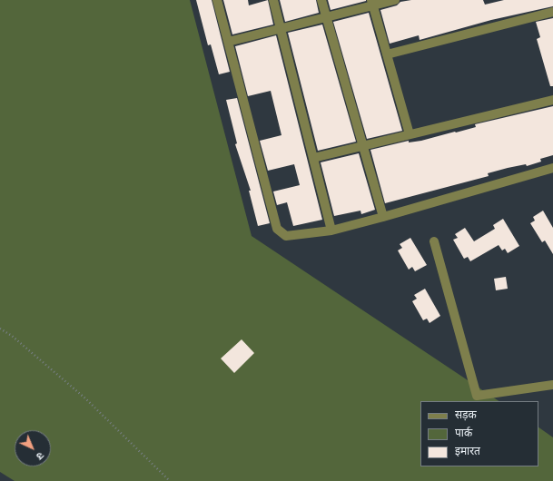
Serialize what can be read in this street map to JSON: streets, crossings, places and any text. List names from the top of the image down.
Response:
{
  "legend": ["सड़क", "पार्क", "इमारत"],
  "north": "bottom right"
}
